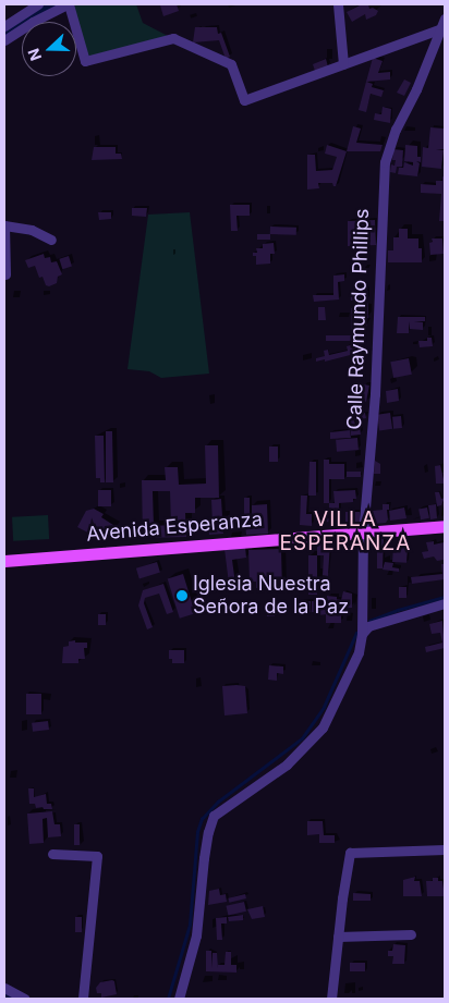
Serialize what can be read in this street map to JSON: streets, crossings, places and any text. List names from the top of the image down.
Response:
{
  "streets": {
    "main road": ["Avenida Esperanza"],
    "street": ["Calle Raymundo Phillips"]
  },
  "crossings": [
    ["Calle Raymundo Phillips", "Avenida Esperanza"]
  ],
  "districts": ["VILLA ESPERANZA"],
  "places": ["Iglesia Nuestra Señora de la Paz"],
  "north": "left"
}
